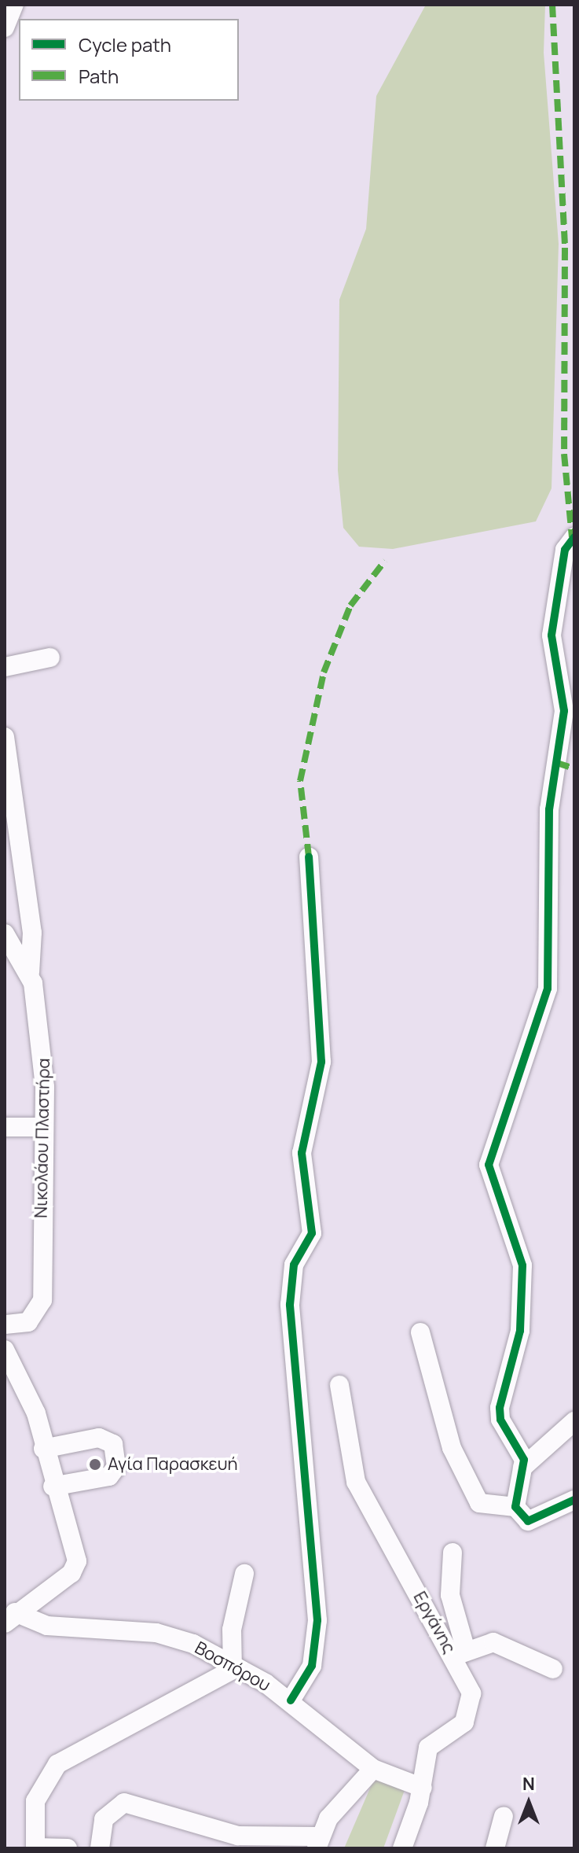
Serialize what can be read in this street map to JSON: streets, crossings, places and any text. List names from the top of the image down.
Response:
{
  "streets": {
    "street": ["Νικολάου Πλαστήρα", "Εργάνης", "Βοσπόρου"]
  },
  "crossings": [
    ["Εργάνης", "Βοσπόρου"]
  ],
  "places": ["Αγία Παρασκευή"],
  "legend": ["Cycle path", "Path"],
  "north": "top"
}
